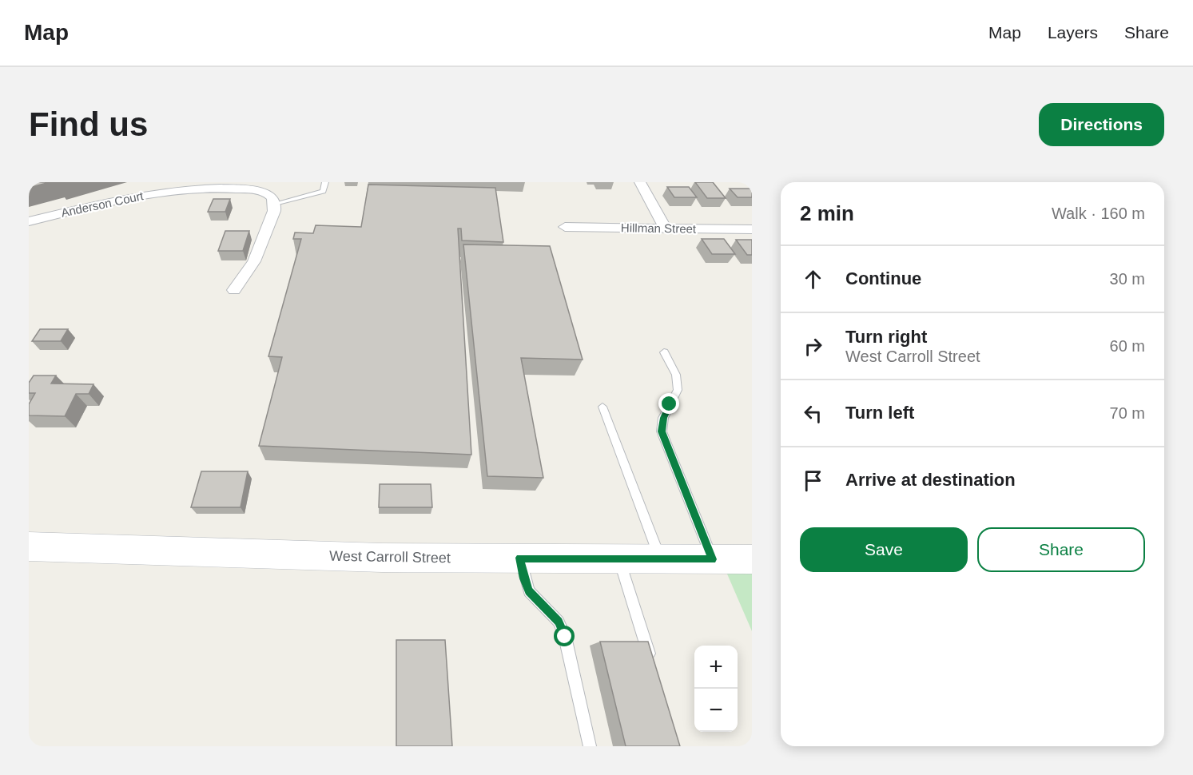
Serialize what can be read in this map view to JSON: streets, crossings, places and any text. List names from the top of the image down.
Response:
{
  "streets": {
    "street": ["Anderson Court", "Hillman Street", "West Carroll Street"]
  },
  "page": {
    "header": "Map",
    "nav": ["Map", "Layers", "Share"],
    "buttons": [
      "Directions",
      ["Save", "Share"]
    ],
    "title": "Find us",
    "heading": ["2 min", "Walk · 160 m"],
    "list": [
      ["Continue", "30 m"],
      ["Turn right", "West Carroll Street", "60 m"],
      ["Turn left", "70 m"],
      "Arrive at destination"
    ],
    "map_buttons": ["+", "−"]
  }
}
